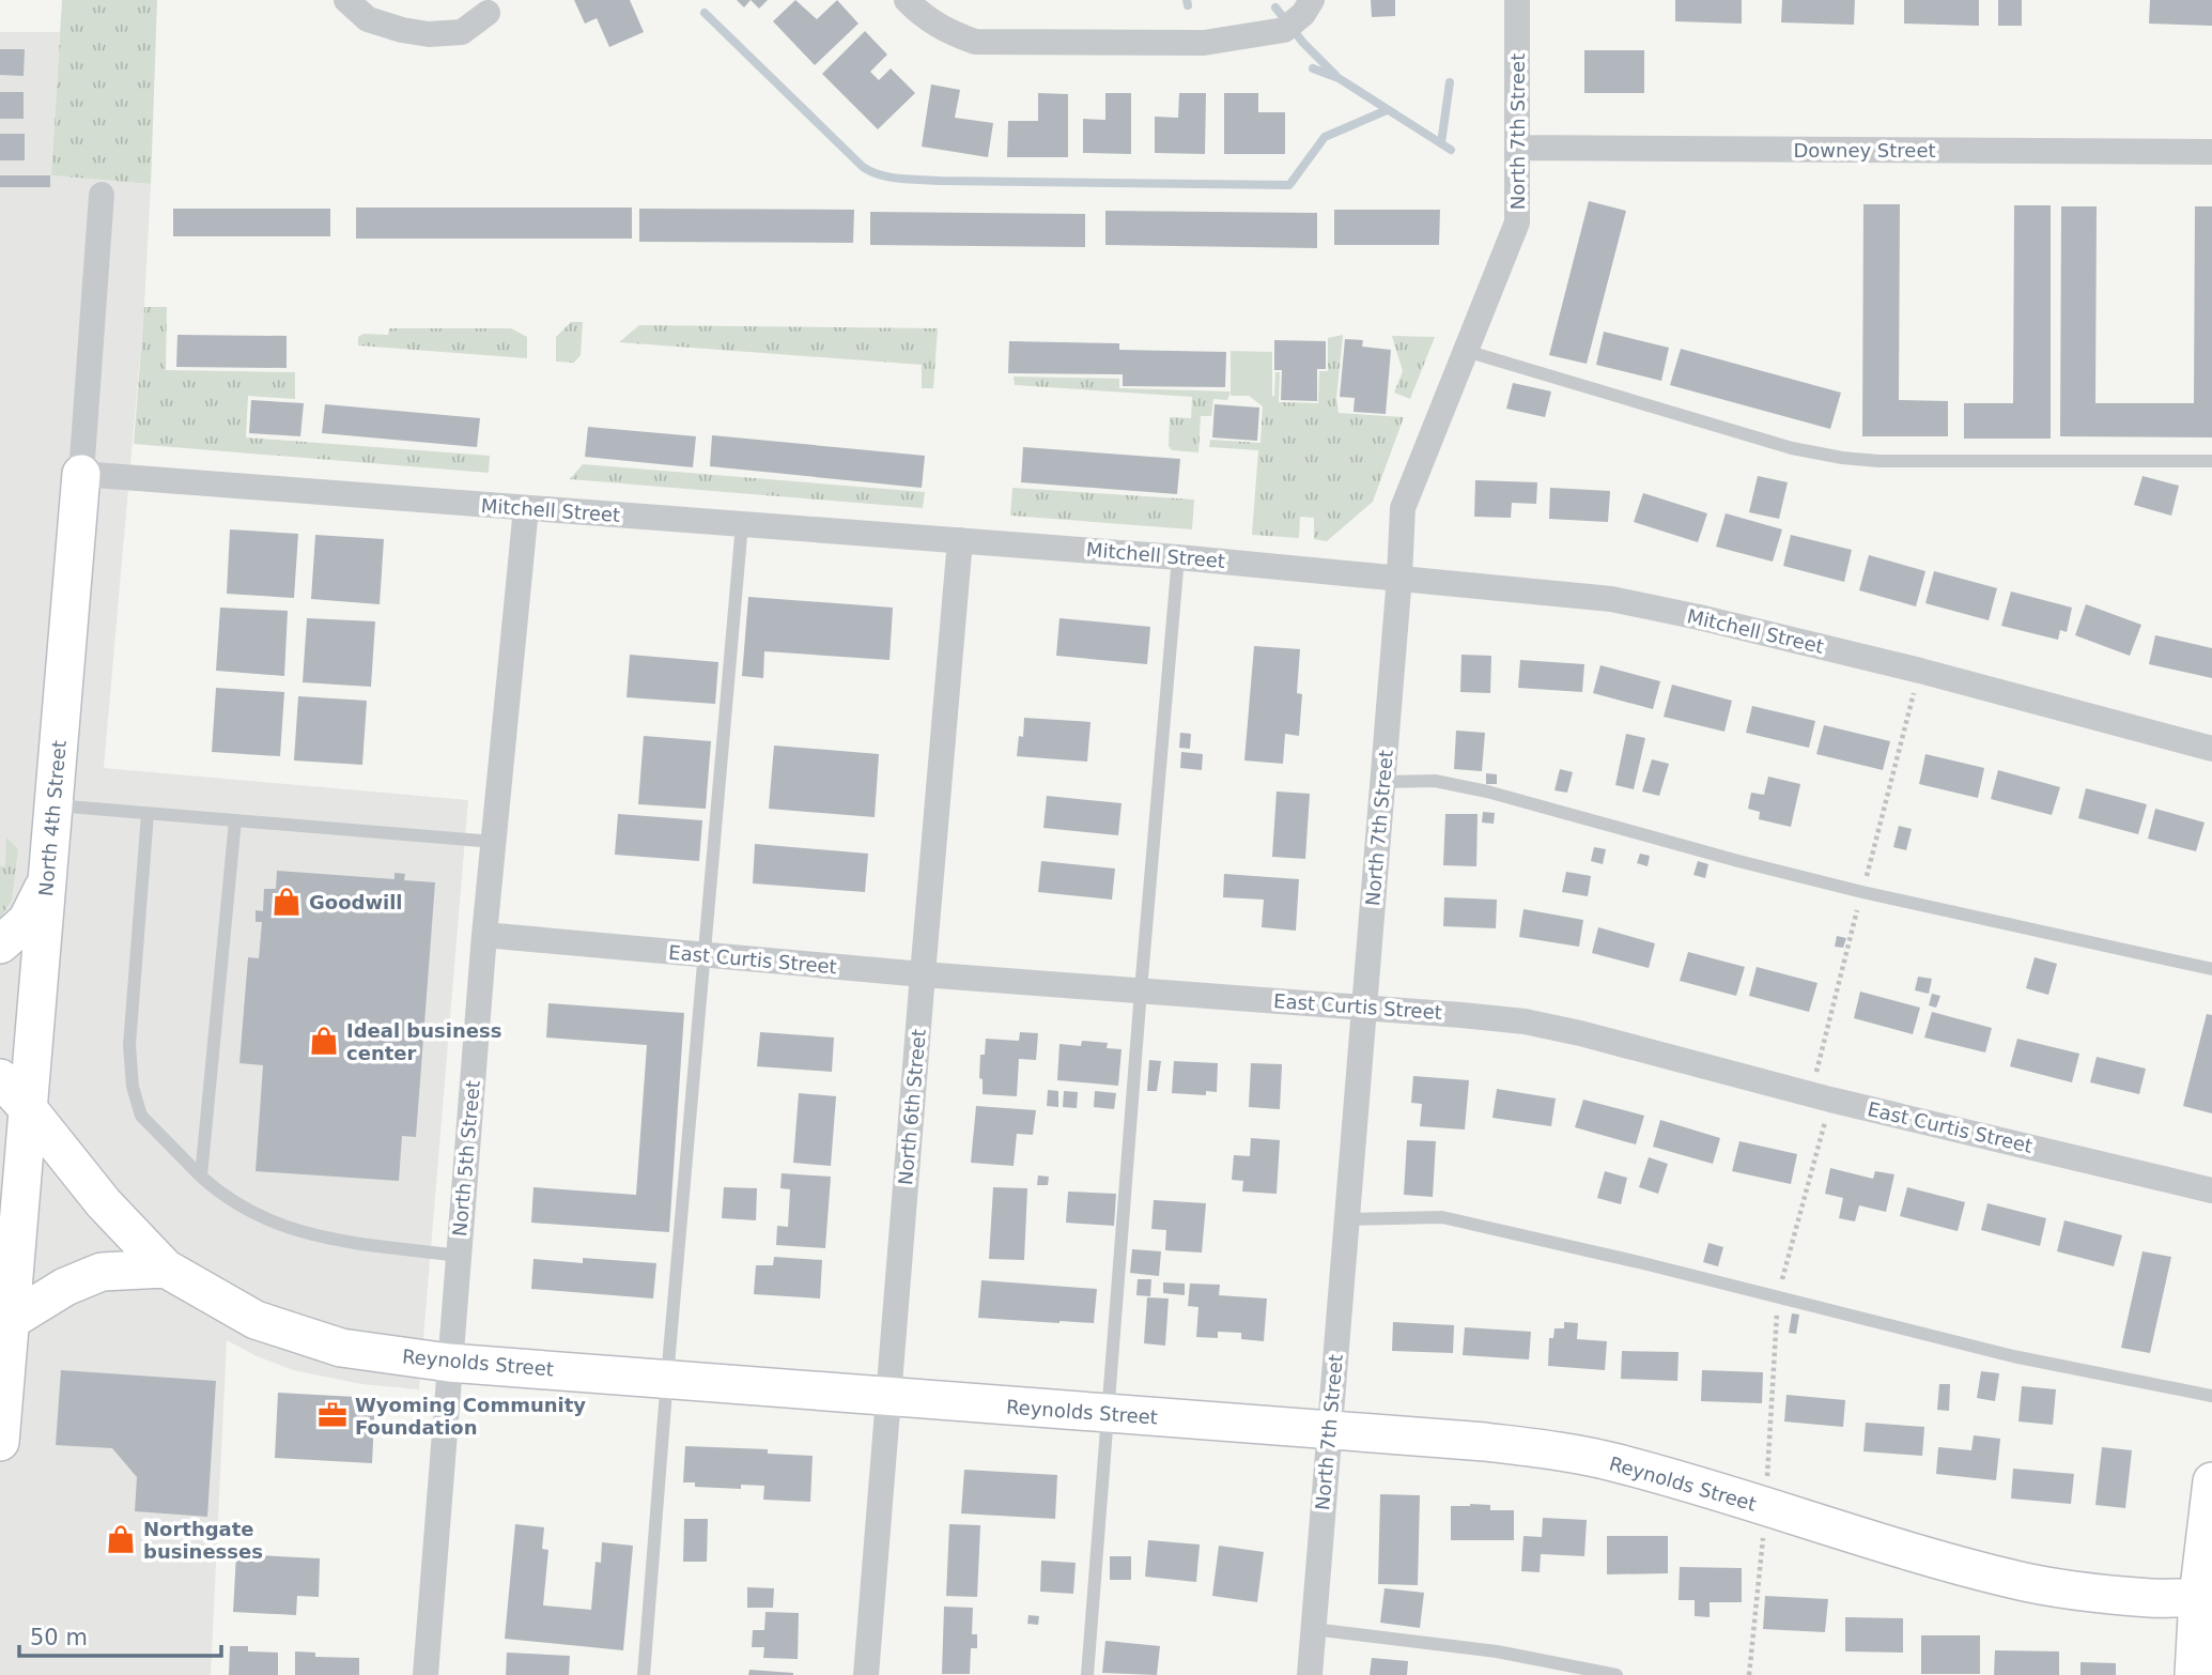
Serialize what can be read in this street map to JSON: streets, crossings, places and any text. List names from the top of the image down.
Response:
{
  "streets": {
    "main road": ["North 4th Street", "Reynolds Street"],
    "street": [
      "North 7th Street",
      "Downey Street",
      "Mitchell Street",
      "East Curtis Street",
      "North 6th Street",
      "North 5th Street"
    ]
  },
  "crossings": [
    ["North 7th Street", "Downey Street"],
    ["North 7th Street", "Mitchell Street"],
    ["North 7th Street", "East Curtis Street"],
    ["North 7th Street", "Reynolds Street"],
    ["Mitchell Street", "North 4th Street"],
    ["Mitchell Street", "North 6th Street"],
    ["Mitchell Street", "North 5th Street"],
    ["North 4th Street", "Reynolds Street"],
    ["East Curtis Street", "North 6th Street"],
    ["East Curtis Street", "North 5th Street"],
    ["North 6th Street", "Reynolds Street"],
    ["North 5th Street", "Reynolds Street"]
  ],
  "places": {
    "shop": ["Goodwill", "Ideal business center", "Northgate businesses"],
    "office": ["Wyoming Community Foundation"]
  },
  "scale_bar": "50 m"
}
